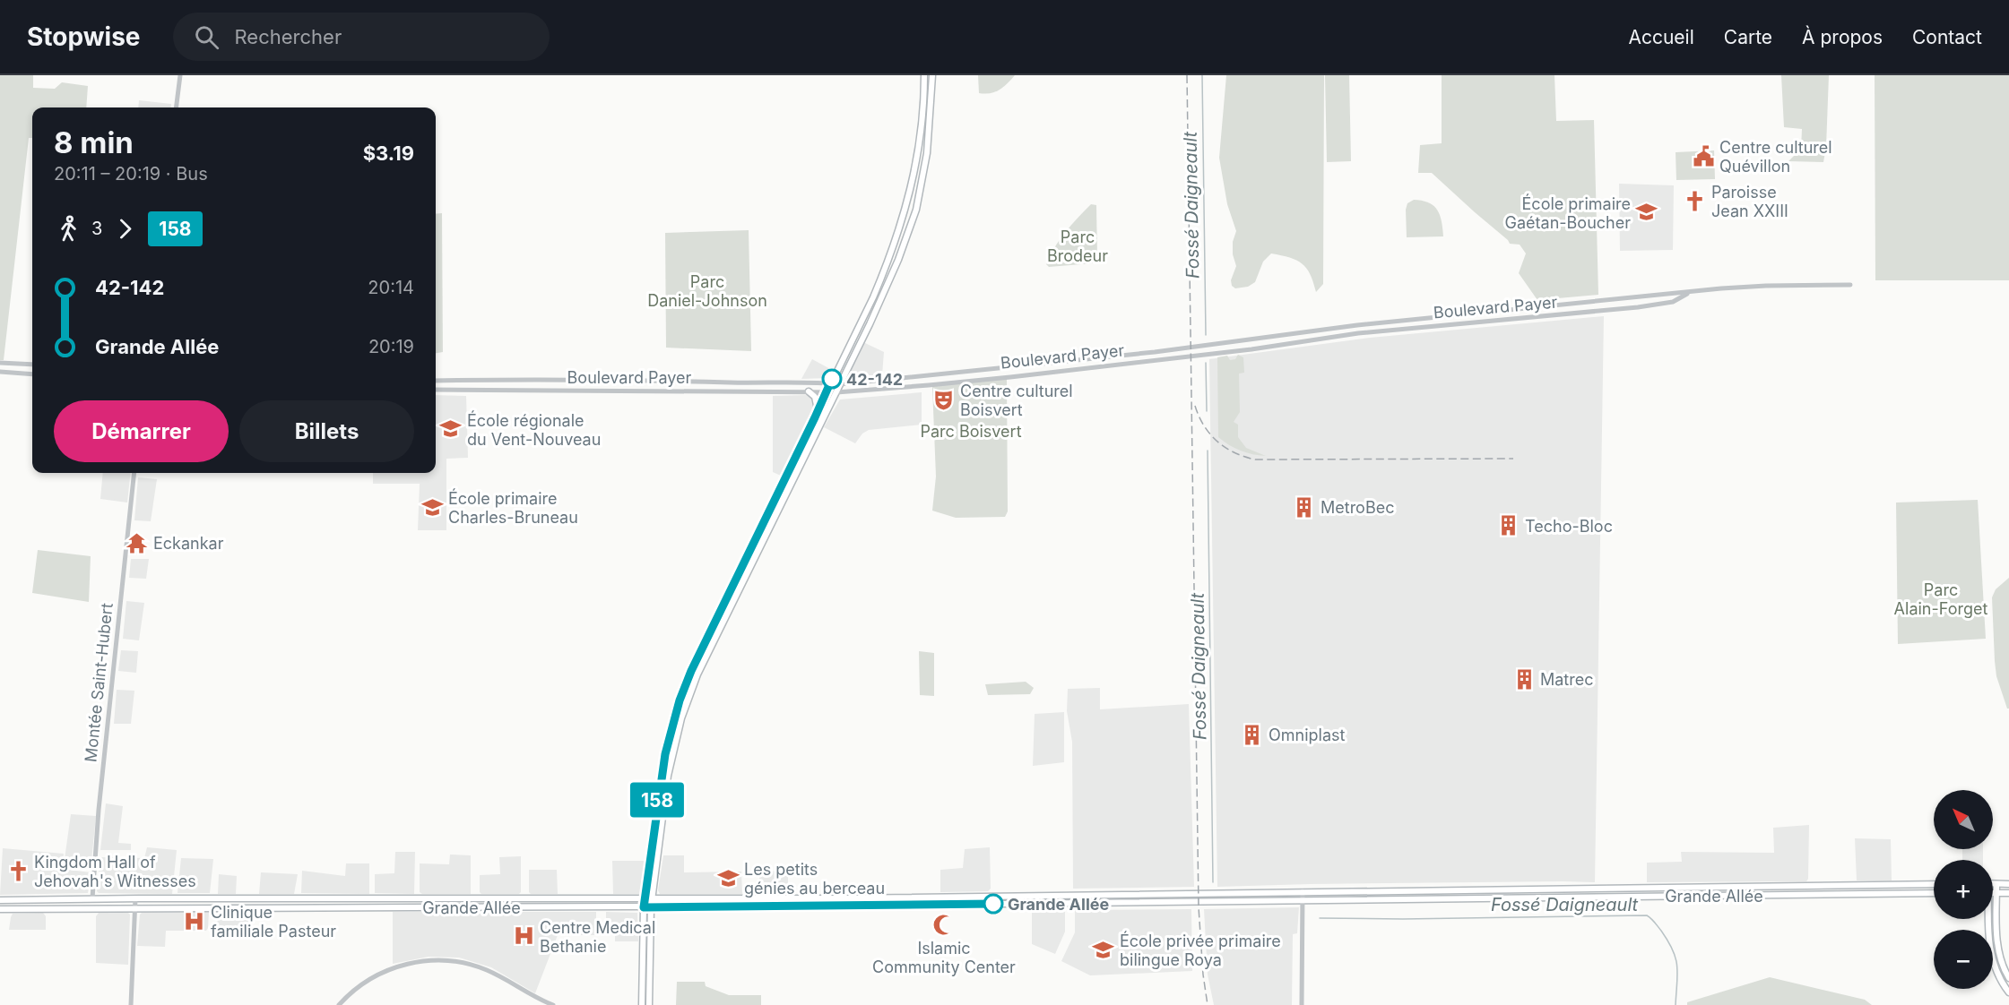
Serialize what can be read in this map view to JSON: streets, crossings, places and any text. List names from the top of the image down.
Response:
{
  "streets": {
    "main road": ["Grande Allée"],
    "street": ["Boulevard Payer", "Montée Saint-Hubert"]
  },
  "crossings": [
    ["Montée Saint-Hubert", "Grande Allée"]
  ],
  "water": ["Fossé Daigneault"],
  "parks": [
    "Parc Brodeur",
    "Parc Daniel-Johnson",
    "Parc Boisvert",
    "Parc Alain-Forget"
  ],
  "places": {
    "public building": ["Centre culturel Quévillon"],
    "church": ["Paroisse Jean XXIII", "Kingdom Hall of Jehovah's Witnesses"],
    "school or university": [
      "École primaire Gaétan-Boucher",
      "École régionale du Vent-Nouveau",
      "École primaire Charles-Bruneau",
      "Les petits génies au berceau",
      "École privée primaire bilingue Roya"
    ],
    "other": ["42-142", "Grande Allée"],
    "theatre": ["Centre culturel Boisvert"],
    "building": [
      "MetroBec",
      "Techo-Bloc",
      "Matrec",
      "Omniplast"
    ],
    "temple": ["Eckankar"],
    "hospital": ["Clinique familiale Pasteur", "Centre Medical Bethanie"],
    "mosque": ["Islamic Community Center"]
  },
  "lines": ["bus line 158"],
  "north": "top left",
  "page": {
    "header": "Stopwise",
    "search": "Rechercher",
    "nav": [
      "Accueil",
      "Carte",
      "À propos",
      "Contact"
    ],
    "on_map": "158",
    "heading": ["8 min", "20:11 – 20:19 · Bus", "$3.19"],
    "legs": ["3", "158"],
    "list": [
      {
        "name": "42-142",
        "value": "20:14"
      },
      {
        "name": "Grande Allée",
        "value": "20:19"
      }
    ],
    "buttons": ["Démarrer", "Billets"],
    "map_buttons": ["+", "−"]
  }
}
